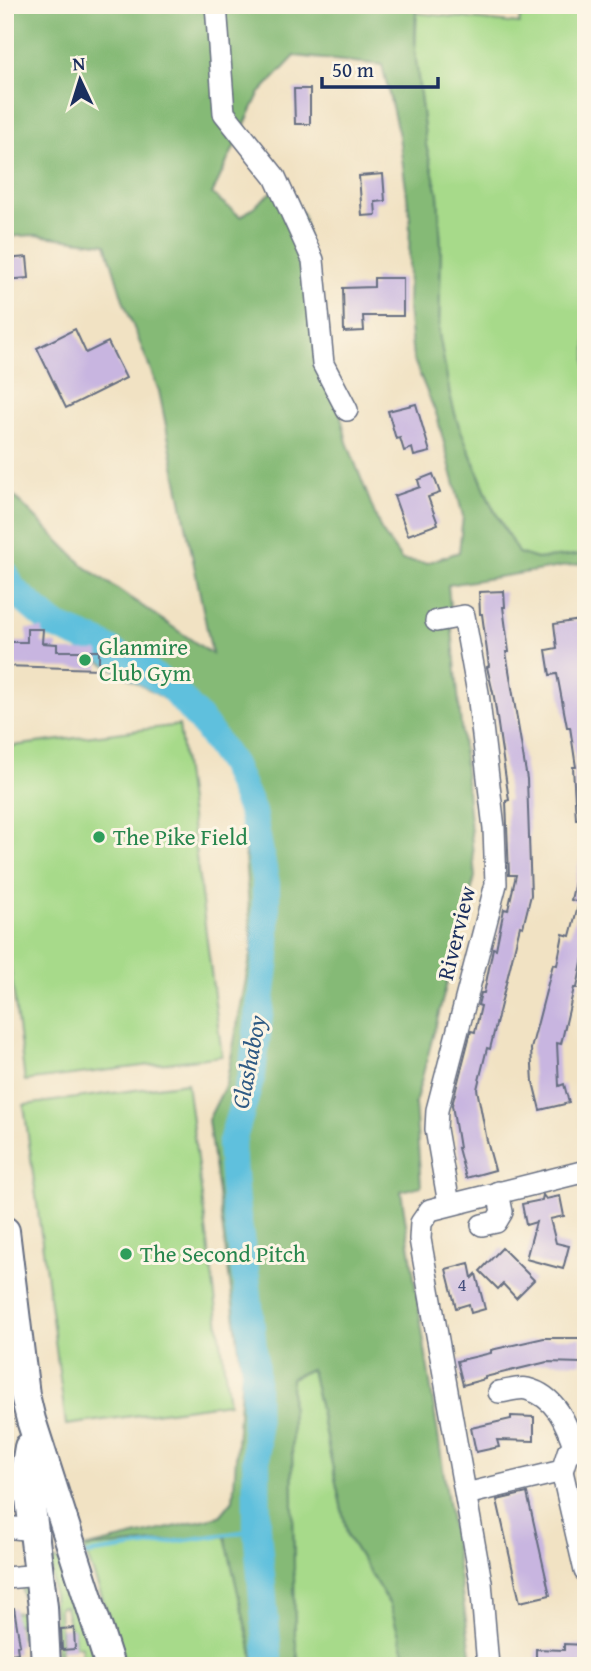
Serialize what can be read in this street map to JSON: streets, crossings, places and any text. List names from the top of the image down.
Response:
{
  "streets": {
    "street": ["Riverview"]
  },
  "water": ["Glashaboy"],
  "places": ["Glanmire Club Gym", "The Pike Field", "The Second Pitch"],
  "house_numbers": ["4"],
  "scale_bar": "50 m",
  "north": "top"
}
